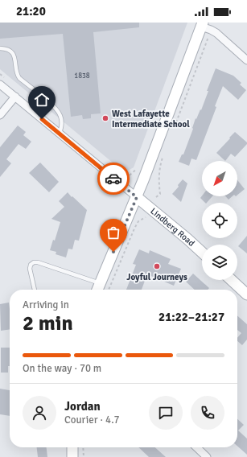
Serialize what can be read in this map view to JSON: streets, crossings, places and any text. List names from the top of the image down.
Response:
{
  "streets": {
    "street": ["Lindberg Road"]
  },
  "places": ["West Lafayette Intermediate School", "Joyful Journeys"],
  "house_numbers": ["1838"],
  "north": "bottom left",
  "page": {
    "status": "21:20",
    "heading": ["2 min", "Arriving in", "21:22–21:27"],
    "panel": ["Jordan", "Courier · 4.7"],
    "bar": "On the way · 70 m"
  }
}
